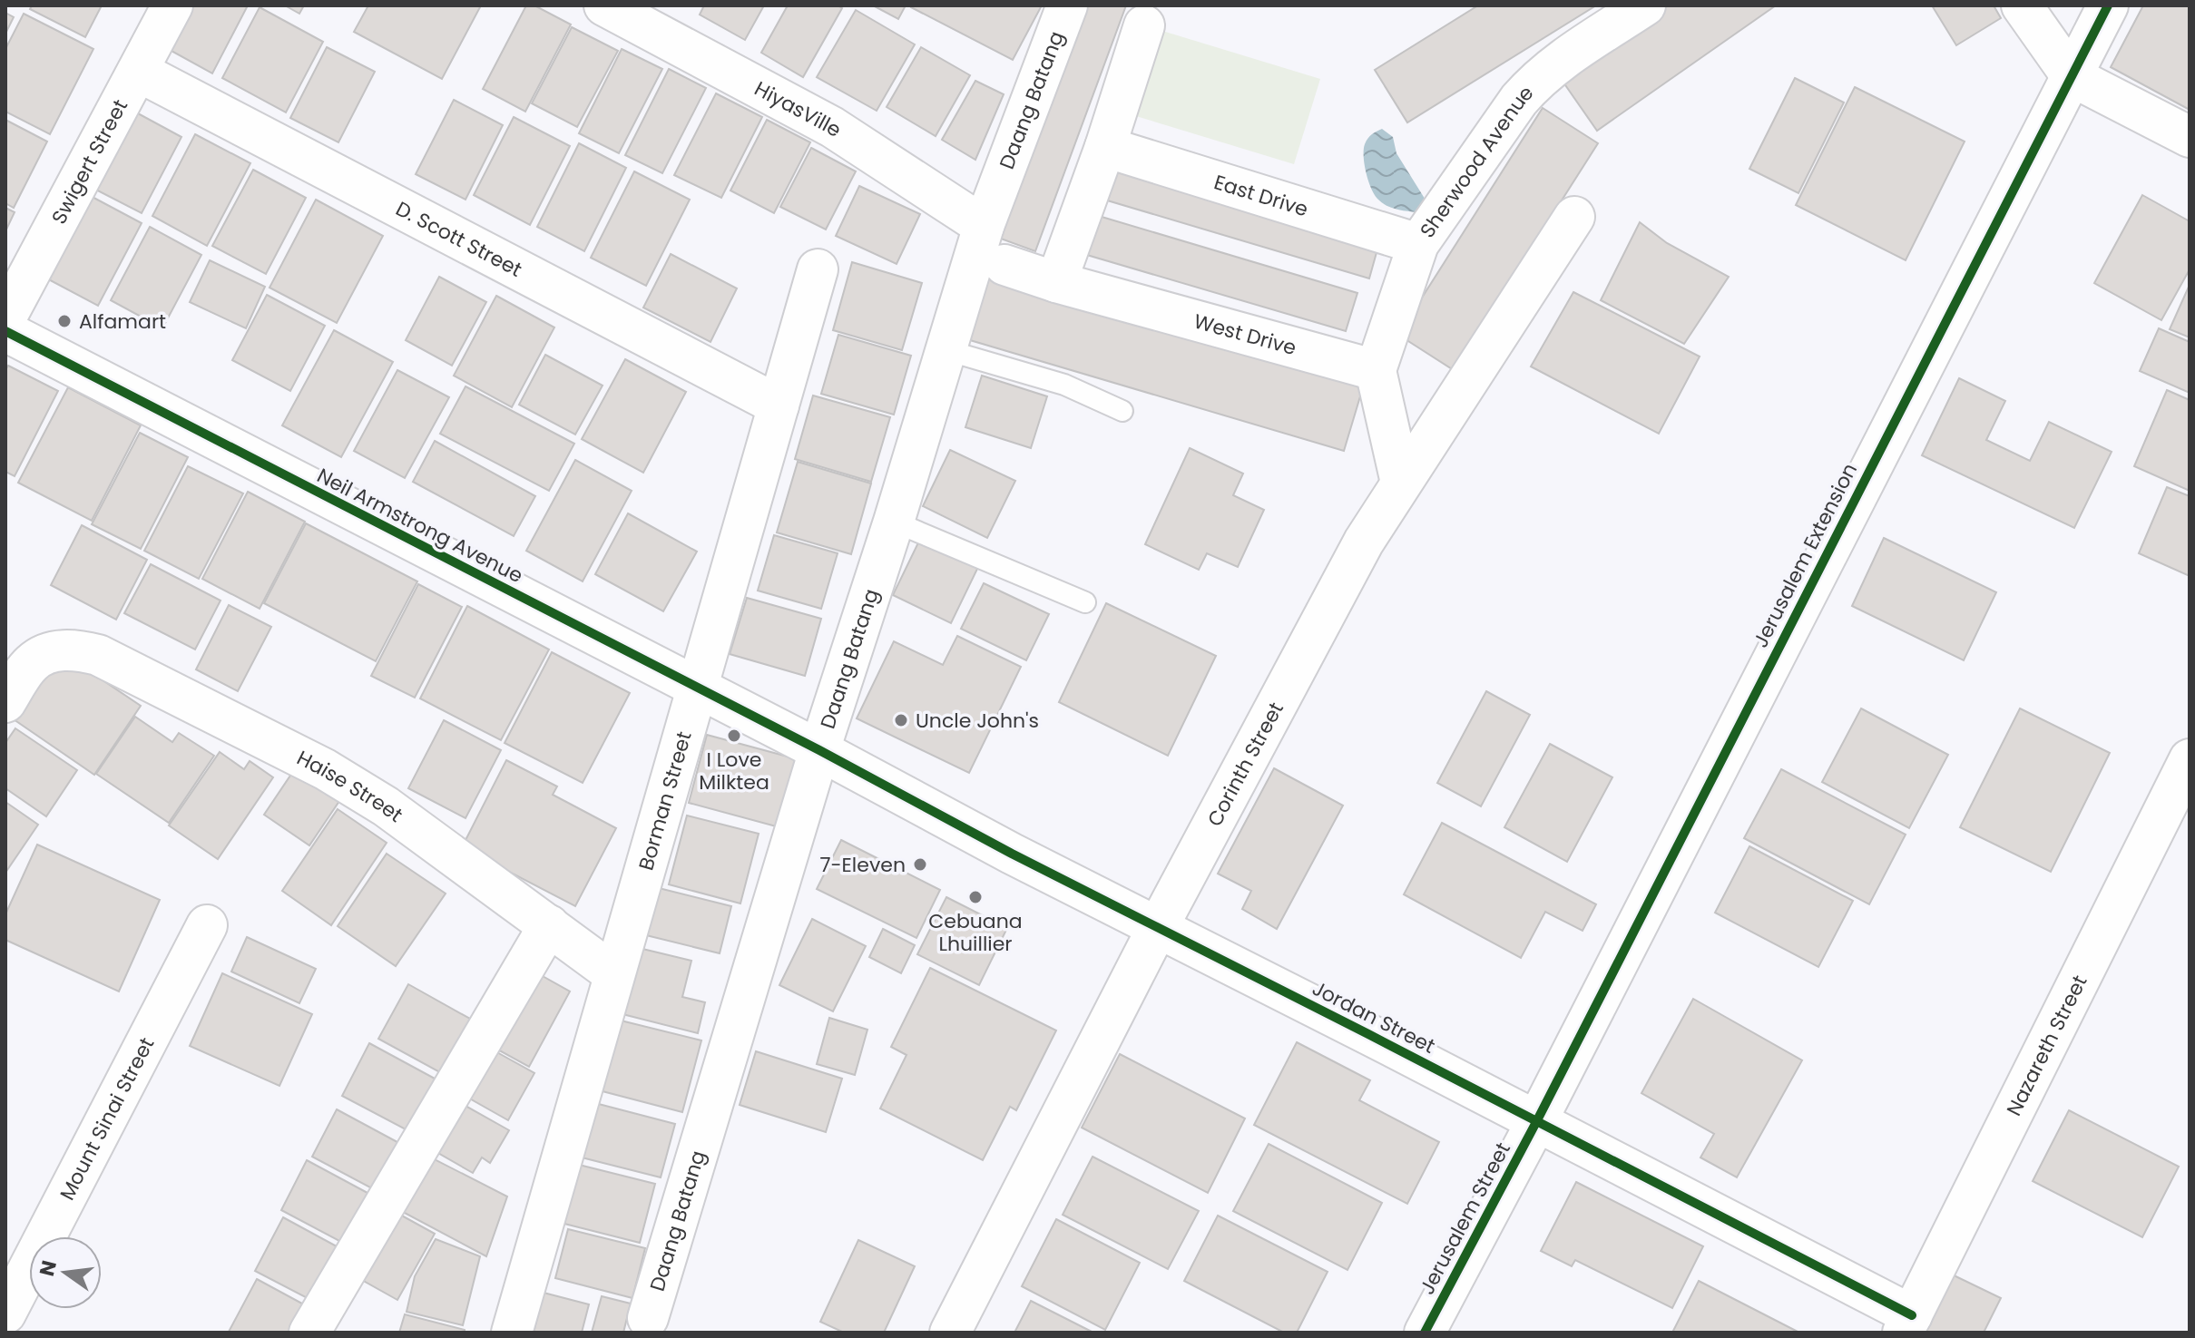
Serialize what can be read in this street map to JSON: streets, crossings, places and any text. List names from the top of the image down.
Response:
{
  "streets": {
    "street": [
      "Daang Batang",
      "HiyasVille",
      "Swigert Street",
      "Sherwood Avenue",
      "East Drive",
      "D. Scott Street",
      "West Drive",
      "Neil Armstrong Avenue",
      "Jerusalem Extension",
      "Corinth Street",
      "Haise Street",
      "Borman Street",
      "Jordan Street",
      "Nazareth Street",
      "Mount Sinai Street",
      "Jerusalem Street"
    ]
  },
  "crossings": [
    ["Daang Batang", "HiyasVille"],
    ["Daang Batang", "Neil Armstrong Avenue"],
    ["Daang Batang", "Jordan Street"],
    ["Swigert Street", "D. Scott Street"],
    ["Sherwood Avenue", "East Drive"],
    ["Sherwood Avenue", "West Drive"],
    ["D. Scott Street", "Borman Street"],
    ["Neil Armstrong Avenue", "Borman Street"],
    ["Neil Armstrong Avenue", "Jordan Street"],
    ["Jerusalem Extension", "Jordan Street"],
    ["Jerusalem Extension", "Jerusalem Street"],
    ["Corinth Street", "Jordan Street"],
    ["Haise Street", "Borman Street"],
    ["Jordan Street", "Nazareth Street"],
    ["Jordan Street", "Jerusalem Street"]
  ],
  "places": [
    "Alfamart",
    "Uncle John's",
    "I Love Milktea",
    "7-Eleven",
    "Cebuana Lhuillier"
  ],
  "north": "left"
}
